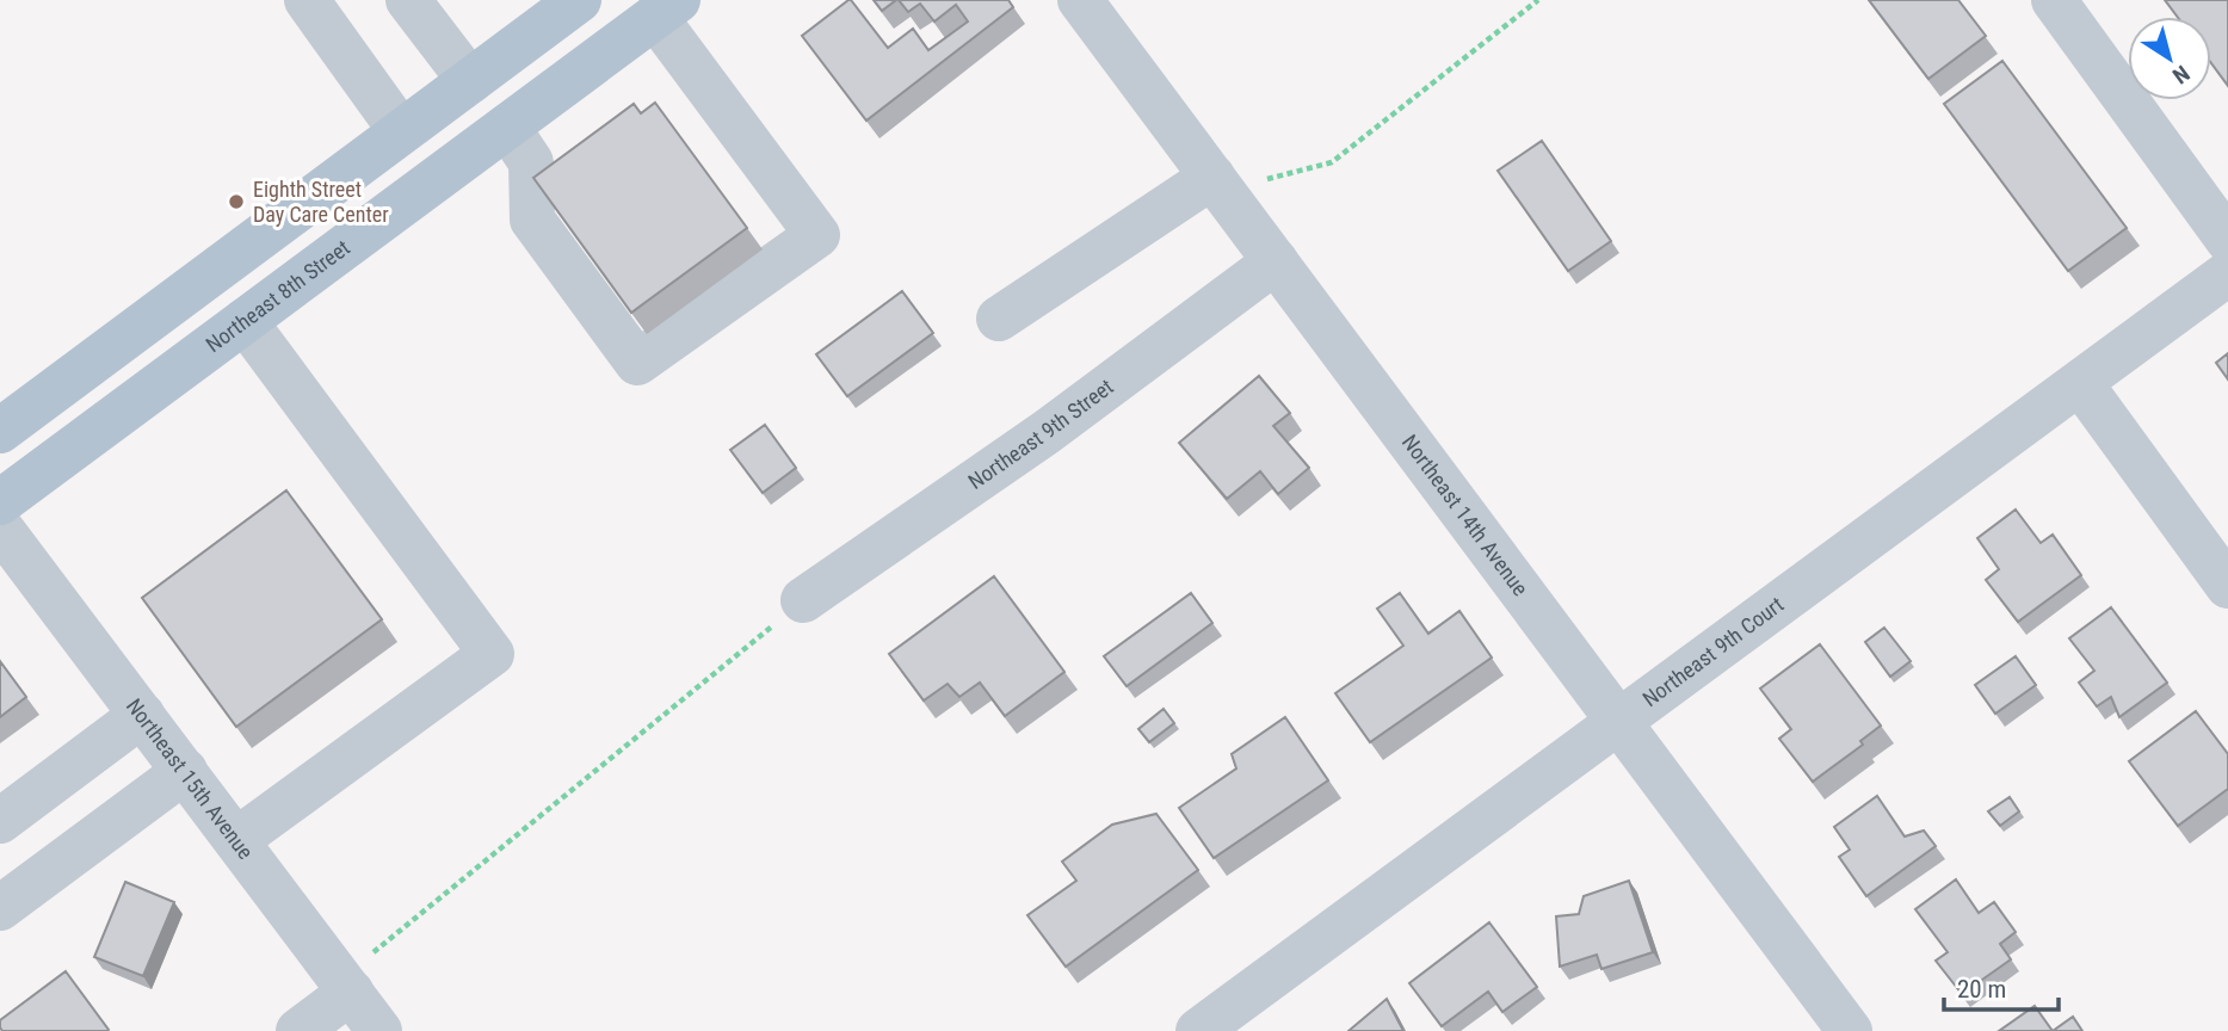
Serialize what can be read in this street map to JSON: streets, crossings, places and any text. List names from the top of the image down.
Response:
{
  "streets": {
    "main road": ["Northeast 8th Street"],
    "street": [
      "Northeast 9th Street",
      "Northeast 14th Avenue",
      "Northeast 9th Court",
      "Northeast 15th Avenue"
    ]
  },
  "crossings": [
    ["Northeast 9th Street", "Northeast 14th Avenue"],
    ["Northeast 14th Avenue", "Northeast 9th Court"]
  ],
  "places": ["Eighth Street Day Care Center"],
  "scale_bar": "20 m",
  "north": "bottom right"
}
